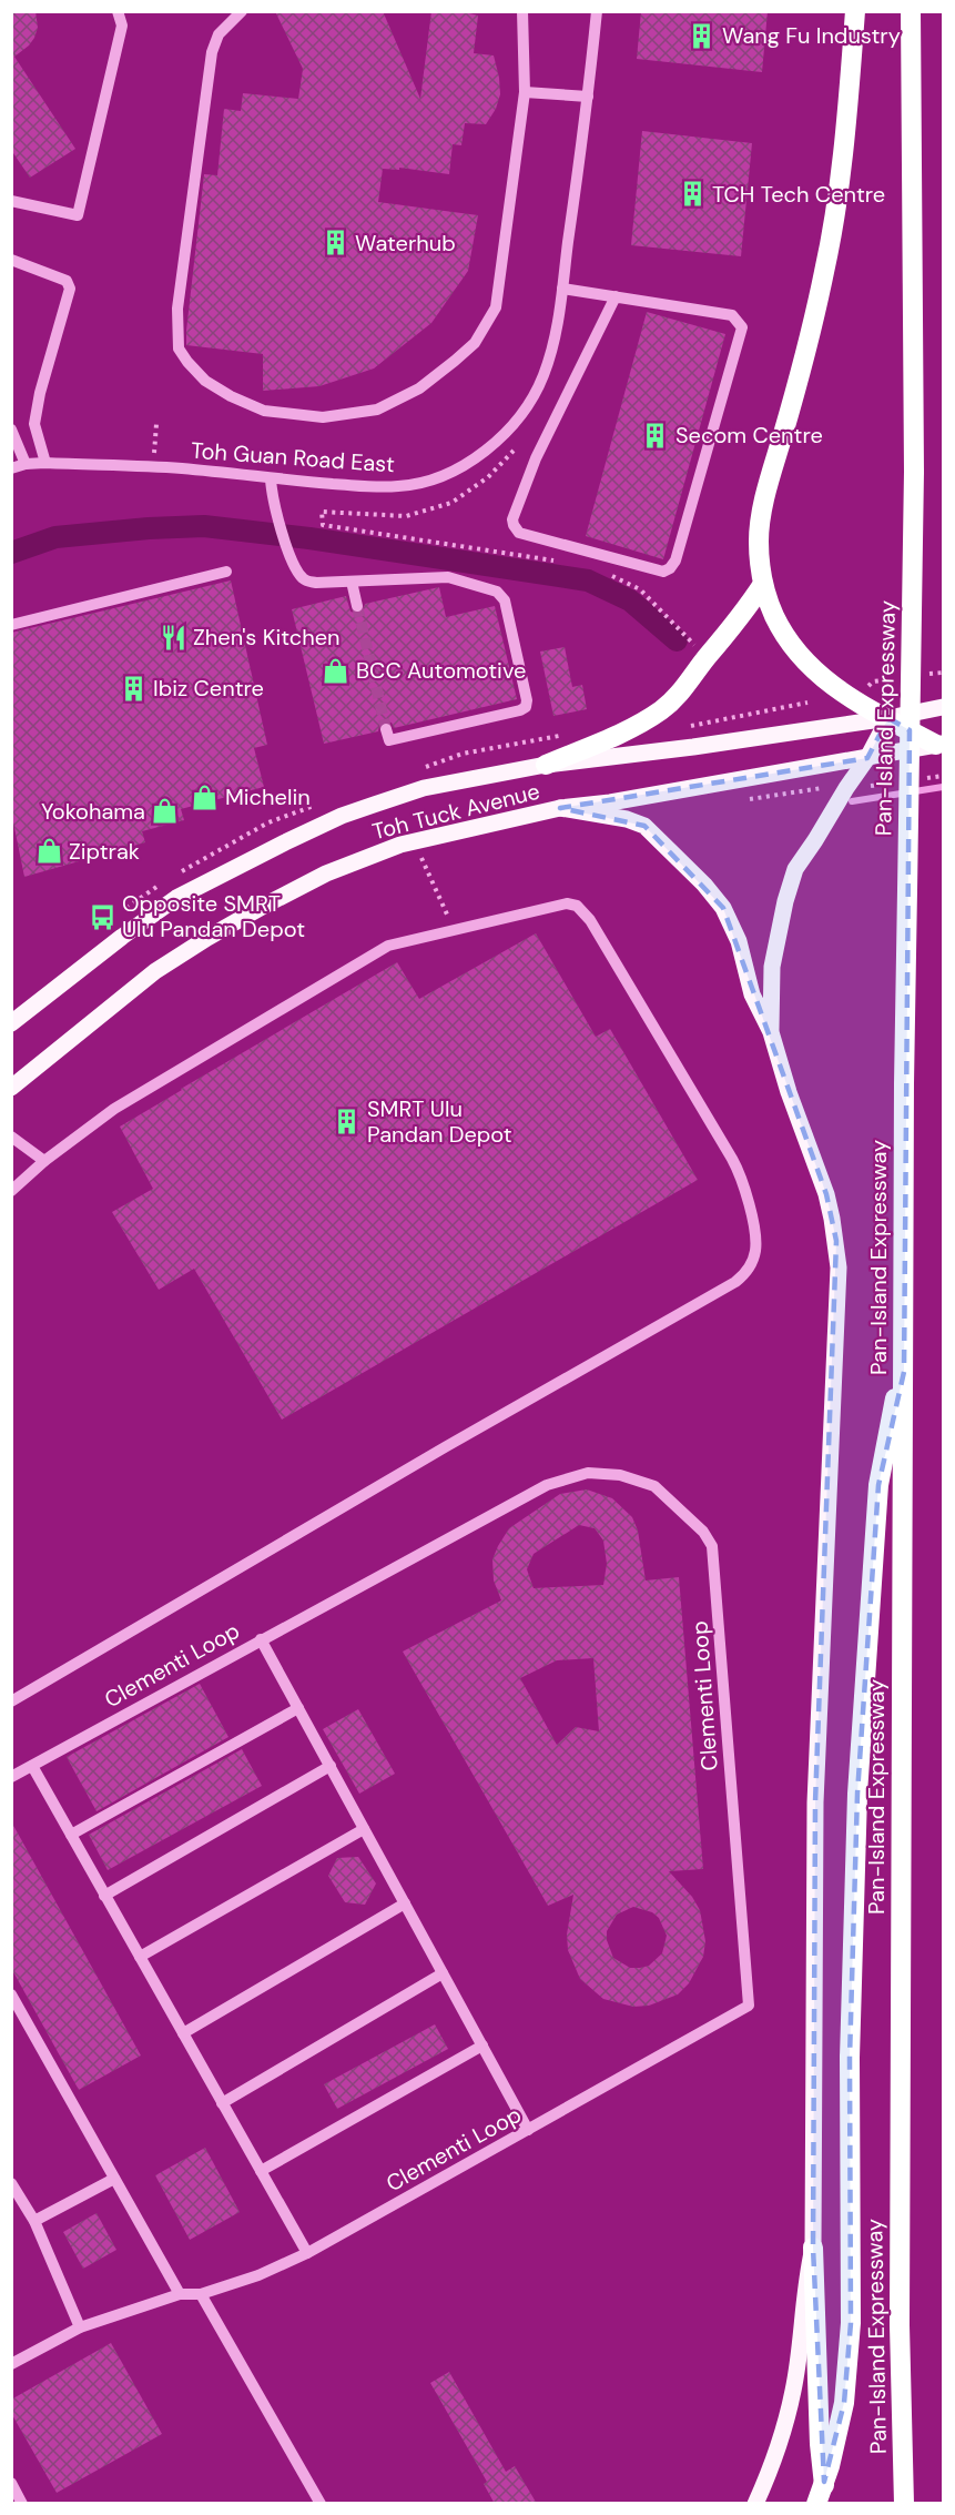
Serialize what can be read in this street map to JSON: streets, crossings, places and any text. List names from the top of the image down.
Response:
{
  "streets": {
    "highway": ["Pan-Island Expressway"],
    "main road": ["Toh Tuck Avenue"],
    "street": ["Toh Guan Road East", "Clementi Loop"]
  },
  "places": {
    "building": [
      "Wang Fu Industry",
      "TCH Tech Centre",
      "Waterhub",
      "Secom Centre",
      "Ibiz Centre",
      "SMRT Ulu Pandan Depot"
    ],
    "restaurant": ["Zhen's Kitchen"],
    "shop": [
      "BCC Automotive",
      "Michelin",
      "Yokohama",
      "Ziptrak"
    ],
    "bus stop": ["Opposite SMRT Ulu Pandan Depot"]
  }
}
